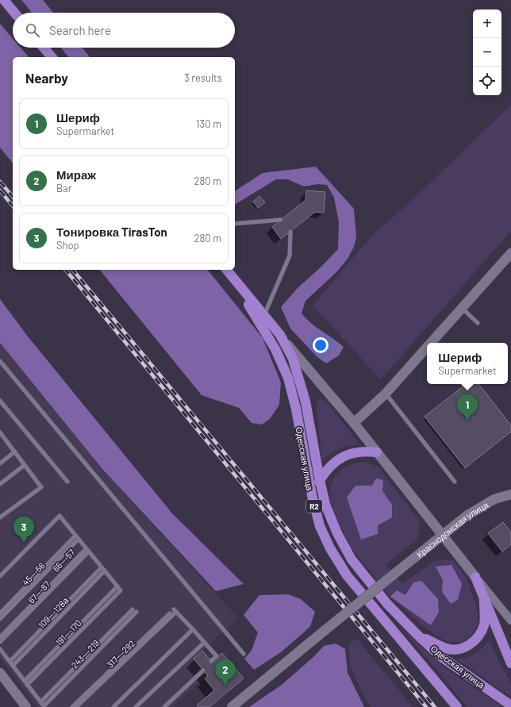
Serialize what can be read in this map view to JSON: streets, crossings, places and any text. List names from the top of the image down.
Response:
{
  "streets": {
    "main road": ["Одесская улица", "R2"],
    "street": ["Краснодонская улица"],
    "lane": [
      "66---57",
      "45---56",
      "67---87",
      "109---128а",
      "191---170",
      "243---219",
      "317---292"
    ]
  },
  "crossings": [
    ["Одесская улица", "Краснодонская улица"],
    ["66---57", "67---87"]
  ],
  "page": {
    "map_buttons": ["+", "−"],
    "search": "Search here",
    "heading": ["Nearby", "3 results"],
    "list": [
      {
        "mark": "1",
        "name": "Шериф",
        "note": "Supermarket",
        "value": "130 m"
      },
      {
        "mark": "2",
        "name": "Мираж",
        "note": "Bar",
        "value": "280 m"
      },
      {
        "mark": "3",
        "name": "Тонировка TirasTon",
        "note": "Shop",
        "value": "280 m"
      }
    ],
    "popup": ["Шериф", "Supermarket"],
    "pins": ["1", "3", "2"]
  }
}
